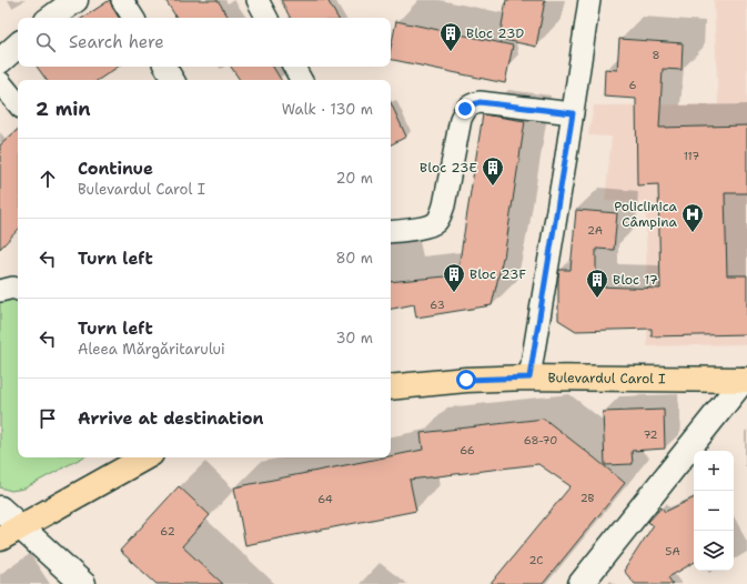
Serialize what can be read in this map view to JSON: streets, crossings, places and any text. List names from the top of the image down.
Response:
{
  "streets": {
    "main road": ["Bulevardul Carol I"]
  },
  "places": {
    "building": [
      "Bloc 23D",
      "Bloc 23E",
      "Bloc 23F",
      "Bloc 17"
    ],
    "hospital": ["Policlinica Câmpina"]
  },
  "house_numbers": [
    "8",
    "6",
    "117",
    "2A",
    "63",
    "72",
    "68-70",
    "66",
    "2B",
    "64",
    "62",
    "5A",
    "2C"
  ],
  "page": {
    "search": "Search here",
    "heading": ["2 min", "Walk · 130 m"],
    "list": [
      ["Continue", "Bulevardul Carol I", "20 m"],
      ["Turn left", "80 m"],
      ["Turn left", "Aleea Mărgăritarului", "30 m"],
      "Arrive at destination"
    ],
    "map_buttons": ["+", "−"]
  }
}
